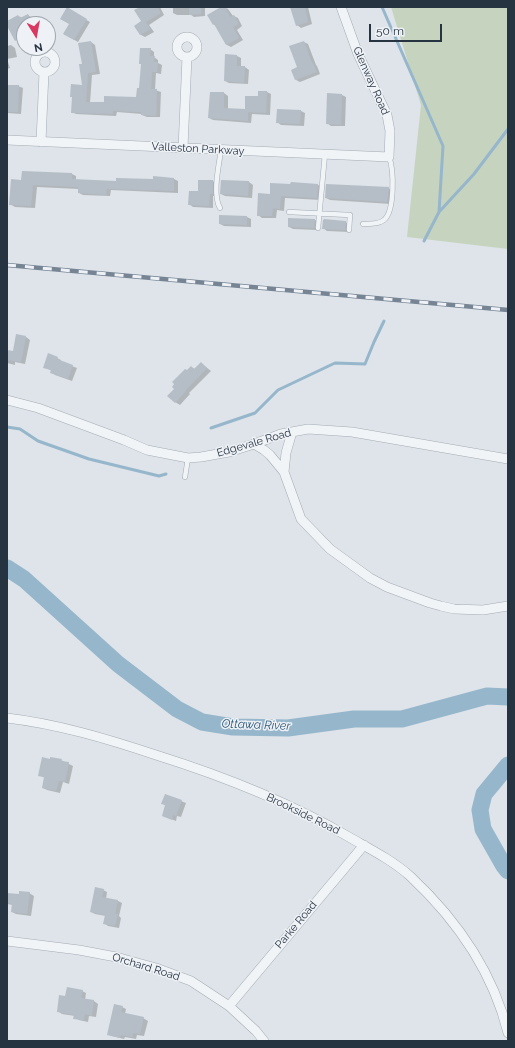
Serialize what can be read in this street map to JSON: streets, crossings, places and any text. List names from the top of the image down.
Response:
{
  "streets": {
    "street": [
      "Glenway Road",
      "Valleston Parkway",
      "Edgevale Road",
      "Brookside Road",
      "Parke Road",
      "Orchard Road"
    ]
  },
  "crossings": [
    ["Glenway Road", "Valleston Parkway"],
    ["Brookside Road", "Parke Road"],
    ["Parke Road", "Orchard Road"]
  ],
  "water": ["Ottawa River"],
  "scale_bar": "50 m",
  "north": "bottom"
}
